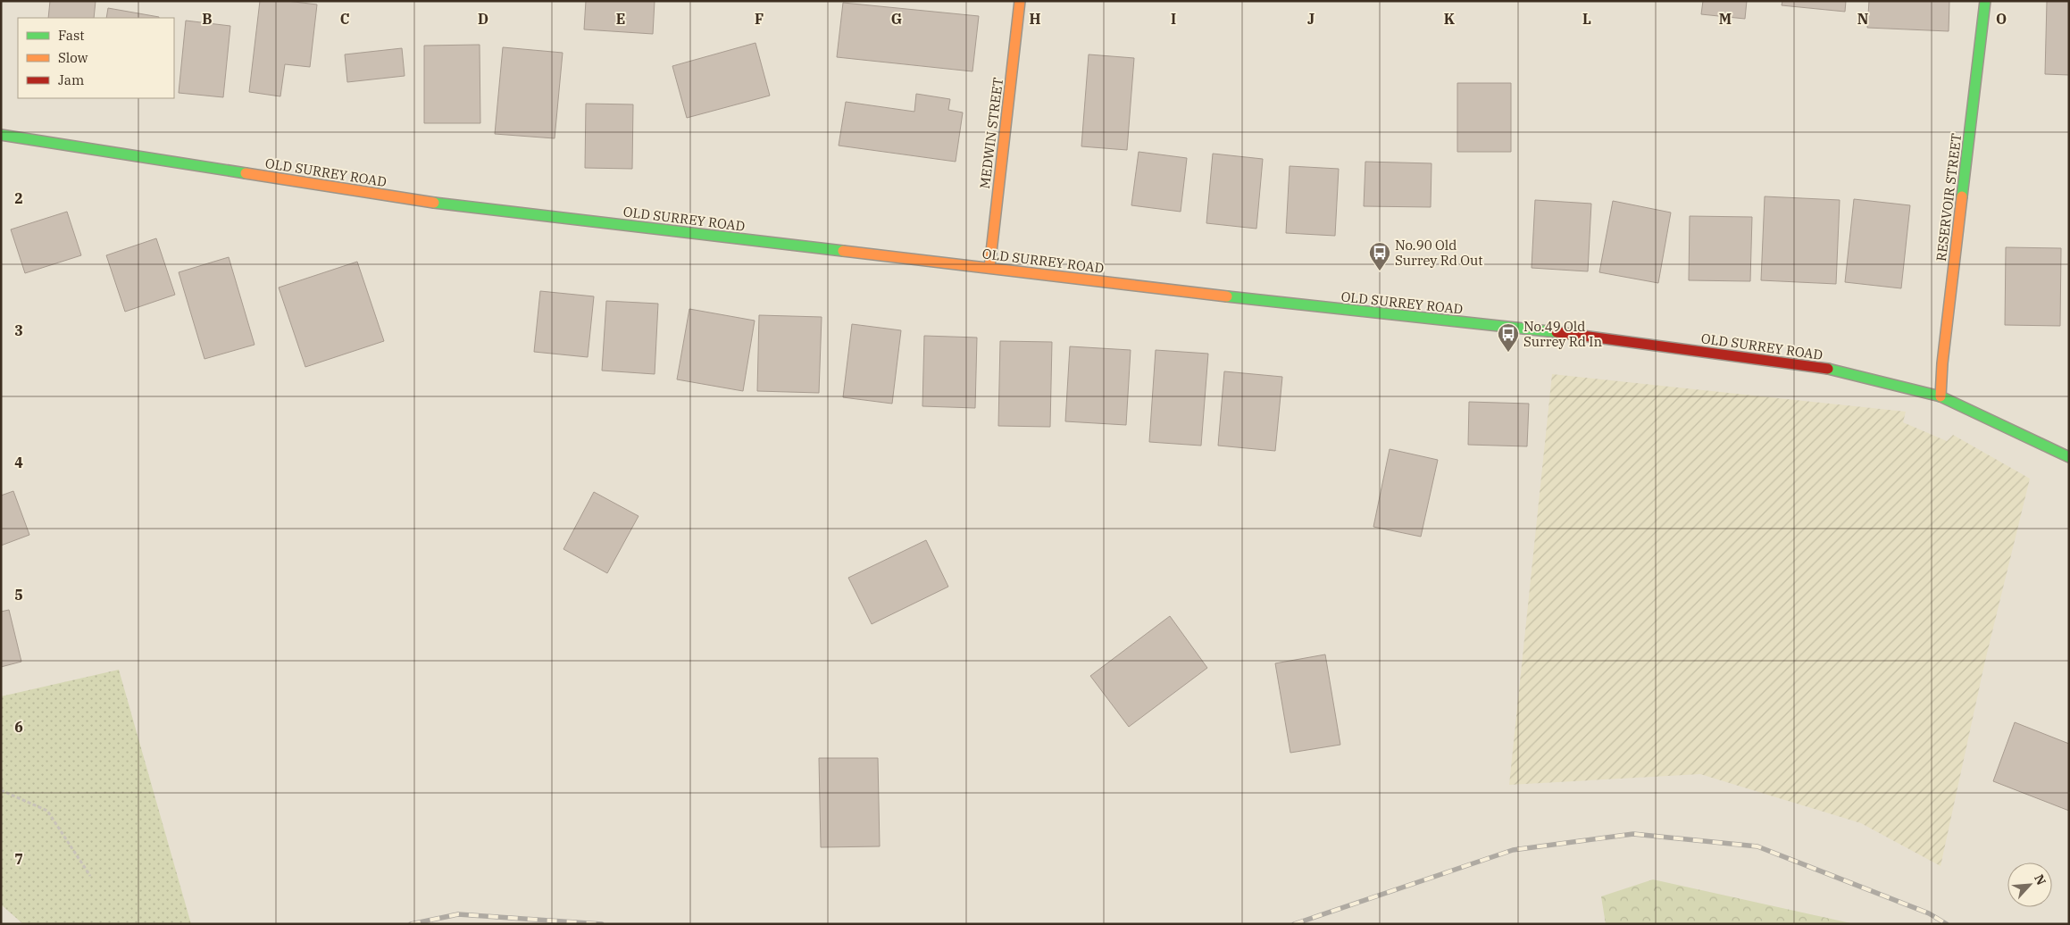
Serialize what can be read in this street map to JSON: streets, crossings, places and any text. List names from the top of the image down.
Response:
{
  "streets": {
    "main road": ["MEDWIN STREET", "OLD SURREY ROAD", "RESERVOIR STREET"]
  },
  "crossings": [
    ["MEDWIN STREET", "OLD SURREY ROAD"],
    ["OLD SURREY ROAD", "RESERVOIR STREET"]
  ],
  "places": {
    "bus stop": ["No.90 Old Surrey Rd Out", "No.49 Old Surrey Rd In"]
  },
  "legend": ["Fast", "Slow", "Jam"],
  "north": "top right",
  "grid": {
    "columns": [
      "B",
      "C",
      "D",
      "E",
      "F",
      "G",
      "H",
      "I",
      "J",
      "K",
      "L",
      "M",
      "N",
      "O"
    ],
    "rows": [
      "2",
      "3",
      "4",
      "5",
      "6",
      "7"
    ]
  }
}
